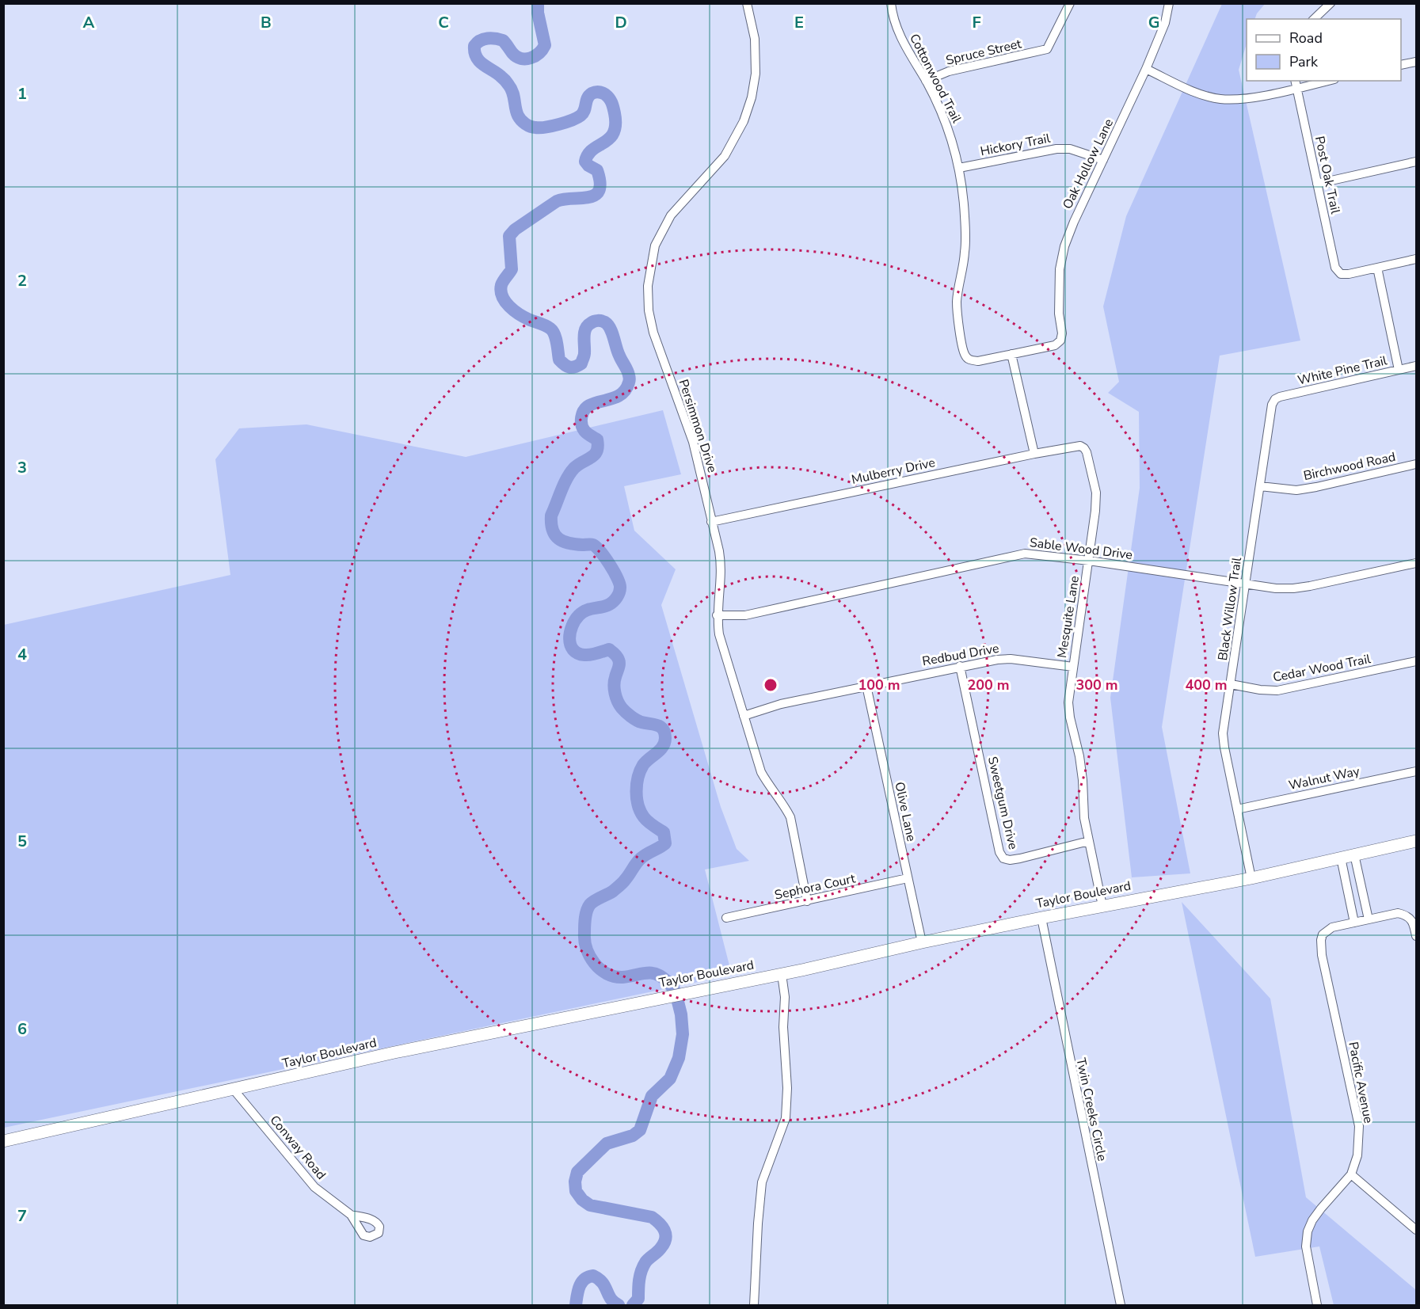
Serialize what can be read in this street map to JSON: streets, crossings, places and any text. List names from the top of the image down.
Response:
{
  "streets": {
    "street": [
      "Spruce Street",
      "Cottonwood Trail",
      "Hickory Trail",
      "Oak Hollow Lane",
      "Post Oak Trail",
      "White Pine Trail",
      "Persimmon Drive",
      "Birchwood Road",
      "Mulberry Drive",
      "Sable Wood Drive",
      "Black Willow Trail",
      "Mesquite Lane",
      "Redbud Drive",
      "Cedar Wood Trail",
      "Walnut Way",
      "Sweetgum Drive",
      "Olive Lane",
      "Sephora Court",
      "Taylor Boulevard",
      "Pacific Avenue",
      "Twin Creeks Circle",
      "Conway Road"
    ]
  },
  "crossings": [
    ["Spruce Street", "Cottonwood Trail"],
    ["Cottonwood Trail", "Hickory Trail"],
    ["Cottonwood Trail", "Oak Hollow Lane"],
    ["Hickory Trail", "Oak Hollow Lane"],
    ["White Pine Trail", "Black Willow Trail"],
    ["Persimmon Drive", "Mulberry Drive"],
    ["Persimmon Drive", "Sable Wood Drive"],
    ["Persimmon Drive", "Redbud Drive"],
    ["Persimmon Drive", "Sephora Court"],
    ["Birchwood Road", "Black Willow Trail"],
    ["Mulberry Drive", "Mesquite Lane"],
    ["Sable Wood Drive", "Black Willow Trail"],
    ["Sable Wood Drive", "Mesquite Lane"],
    ["Black Willow Trail", "Cedar Wood Trail"],
    ["Black Willow Trail", "Walnut Way"],
    ["Black Willow Trail", "Taylor Boulevard"],
    ["Mesquite Lane", "Redbud Drive"],
    ["Mesquite Lane", "Sweetgum Drive"],
    ["Mesquite Lane", "Taylor Boulevard"],
    ["Redbud Drive", "Sweetgum Drive"],
    ["Redbud Drive", "Olive Lane"],
    ["Olive Lane", "Sephora Court"],
    ["Olive Lane", "Taylor Boulevard"],
    ["Taylor Boulevard", "Twin Creeks Circle"],
    ["Taylor Boulevard", "Conway Road"]
  ],
  "legend": ["Road", "Park"],
  "grid": {
    "columns": [
      "A",
      "B",
      "C",
      "D",
      "E",
      "F",
      "G"
    ],
    "rows": [
      "1",
      "2",
      "3",
      "4",
      "5",
      "6",
      "7"
    ]
  },
  "rings": [
    "100 m",
    "200 m",
    "300 m",
    "400 m"
  ]
}
